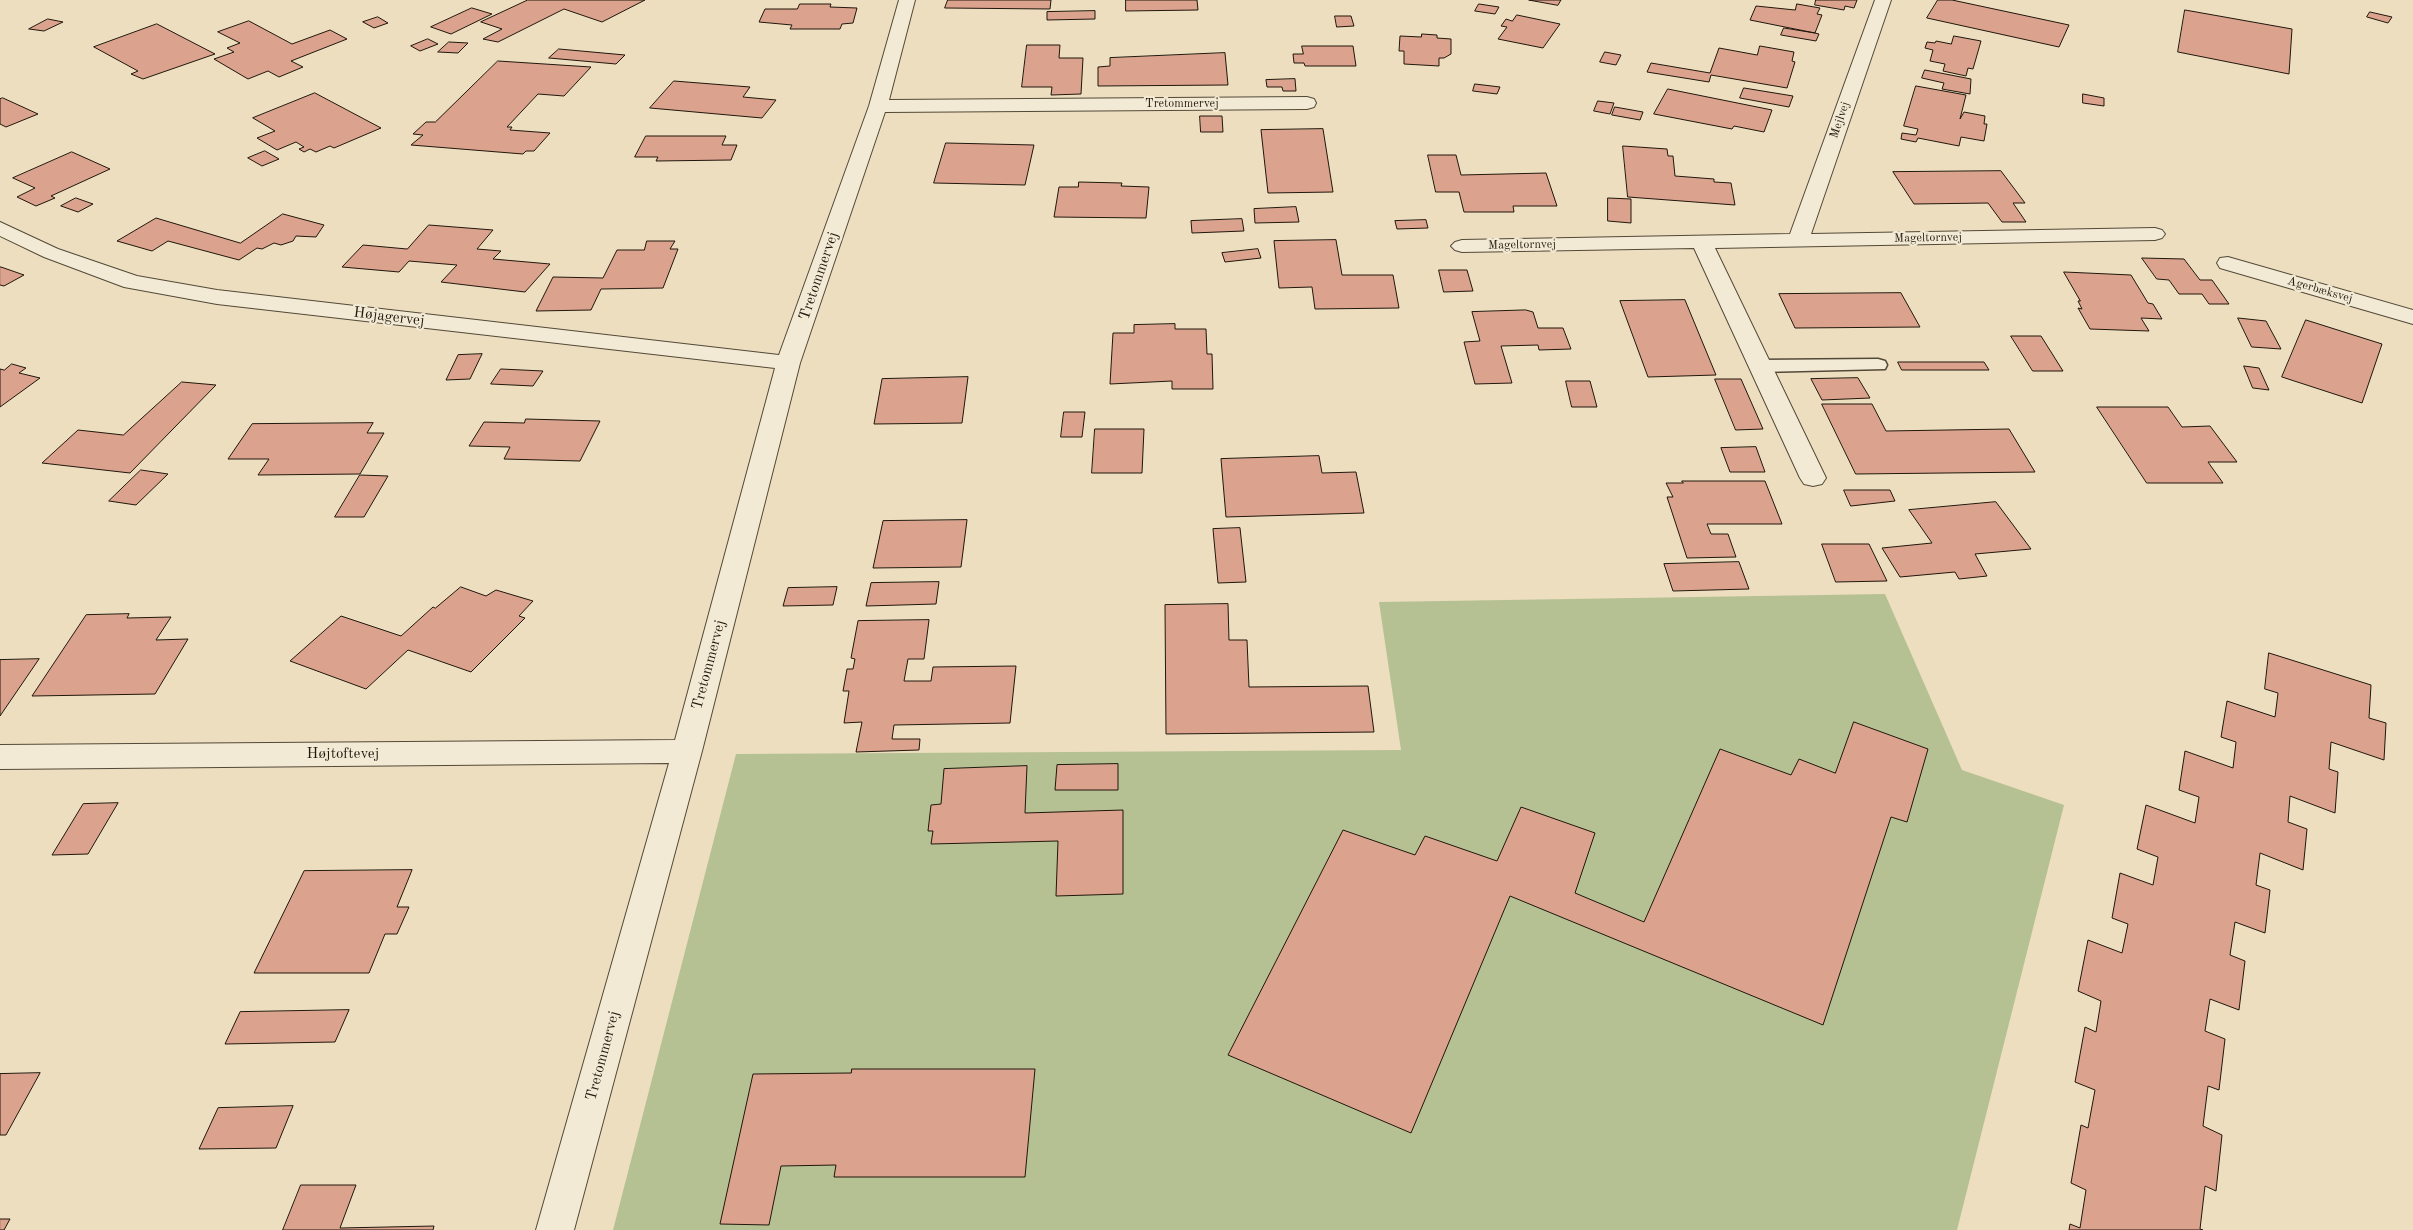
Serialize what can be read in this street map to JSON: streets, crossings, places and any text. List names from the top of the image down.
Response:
{
  "streets": {
    "street": [
      "Tretommervej",
      "Mejlvej",
      "Mageltornvej",
      "Agerbæksvej",
      "Højagervej",
      "Højtoftevej"
    ]
  },
  "crossings": [
    ["Tretommervej", "Højagervej"],
    ["Tretommervej", "Højtoftevej"],
    ["Mejlvej", "Mageltornvej"]
  ]
}
